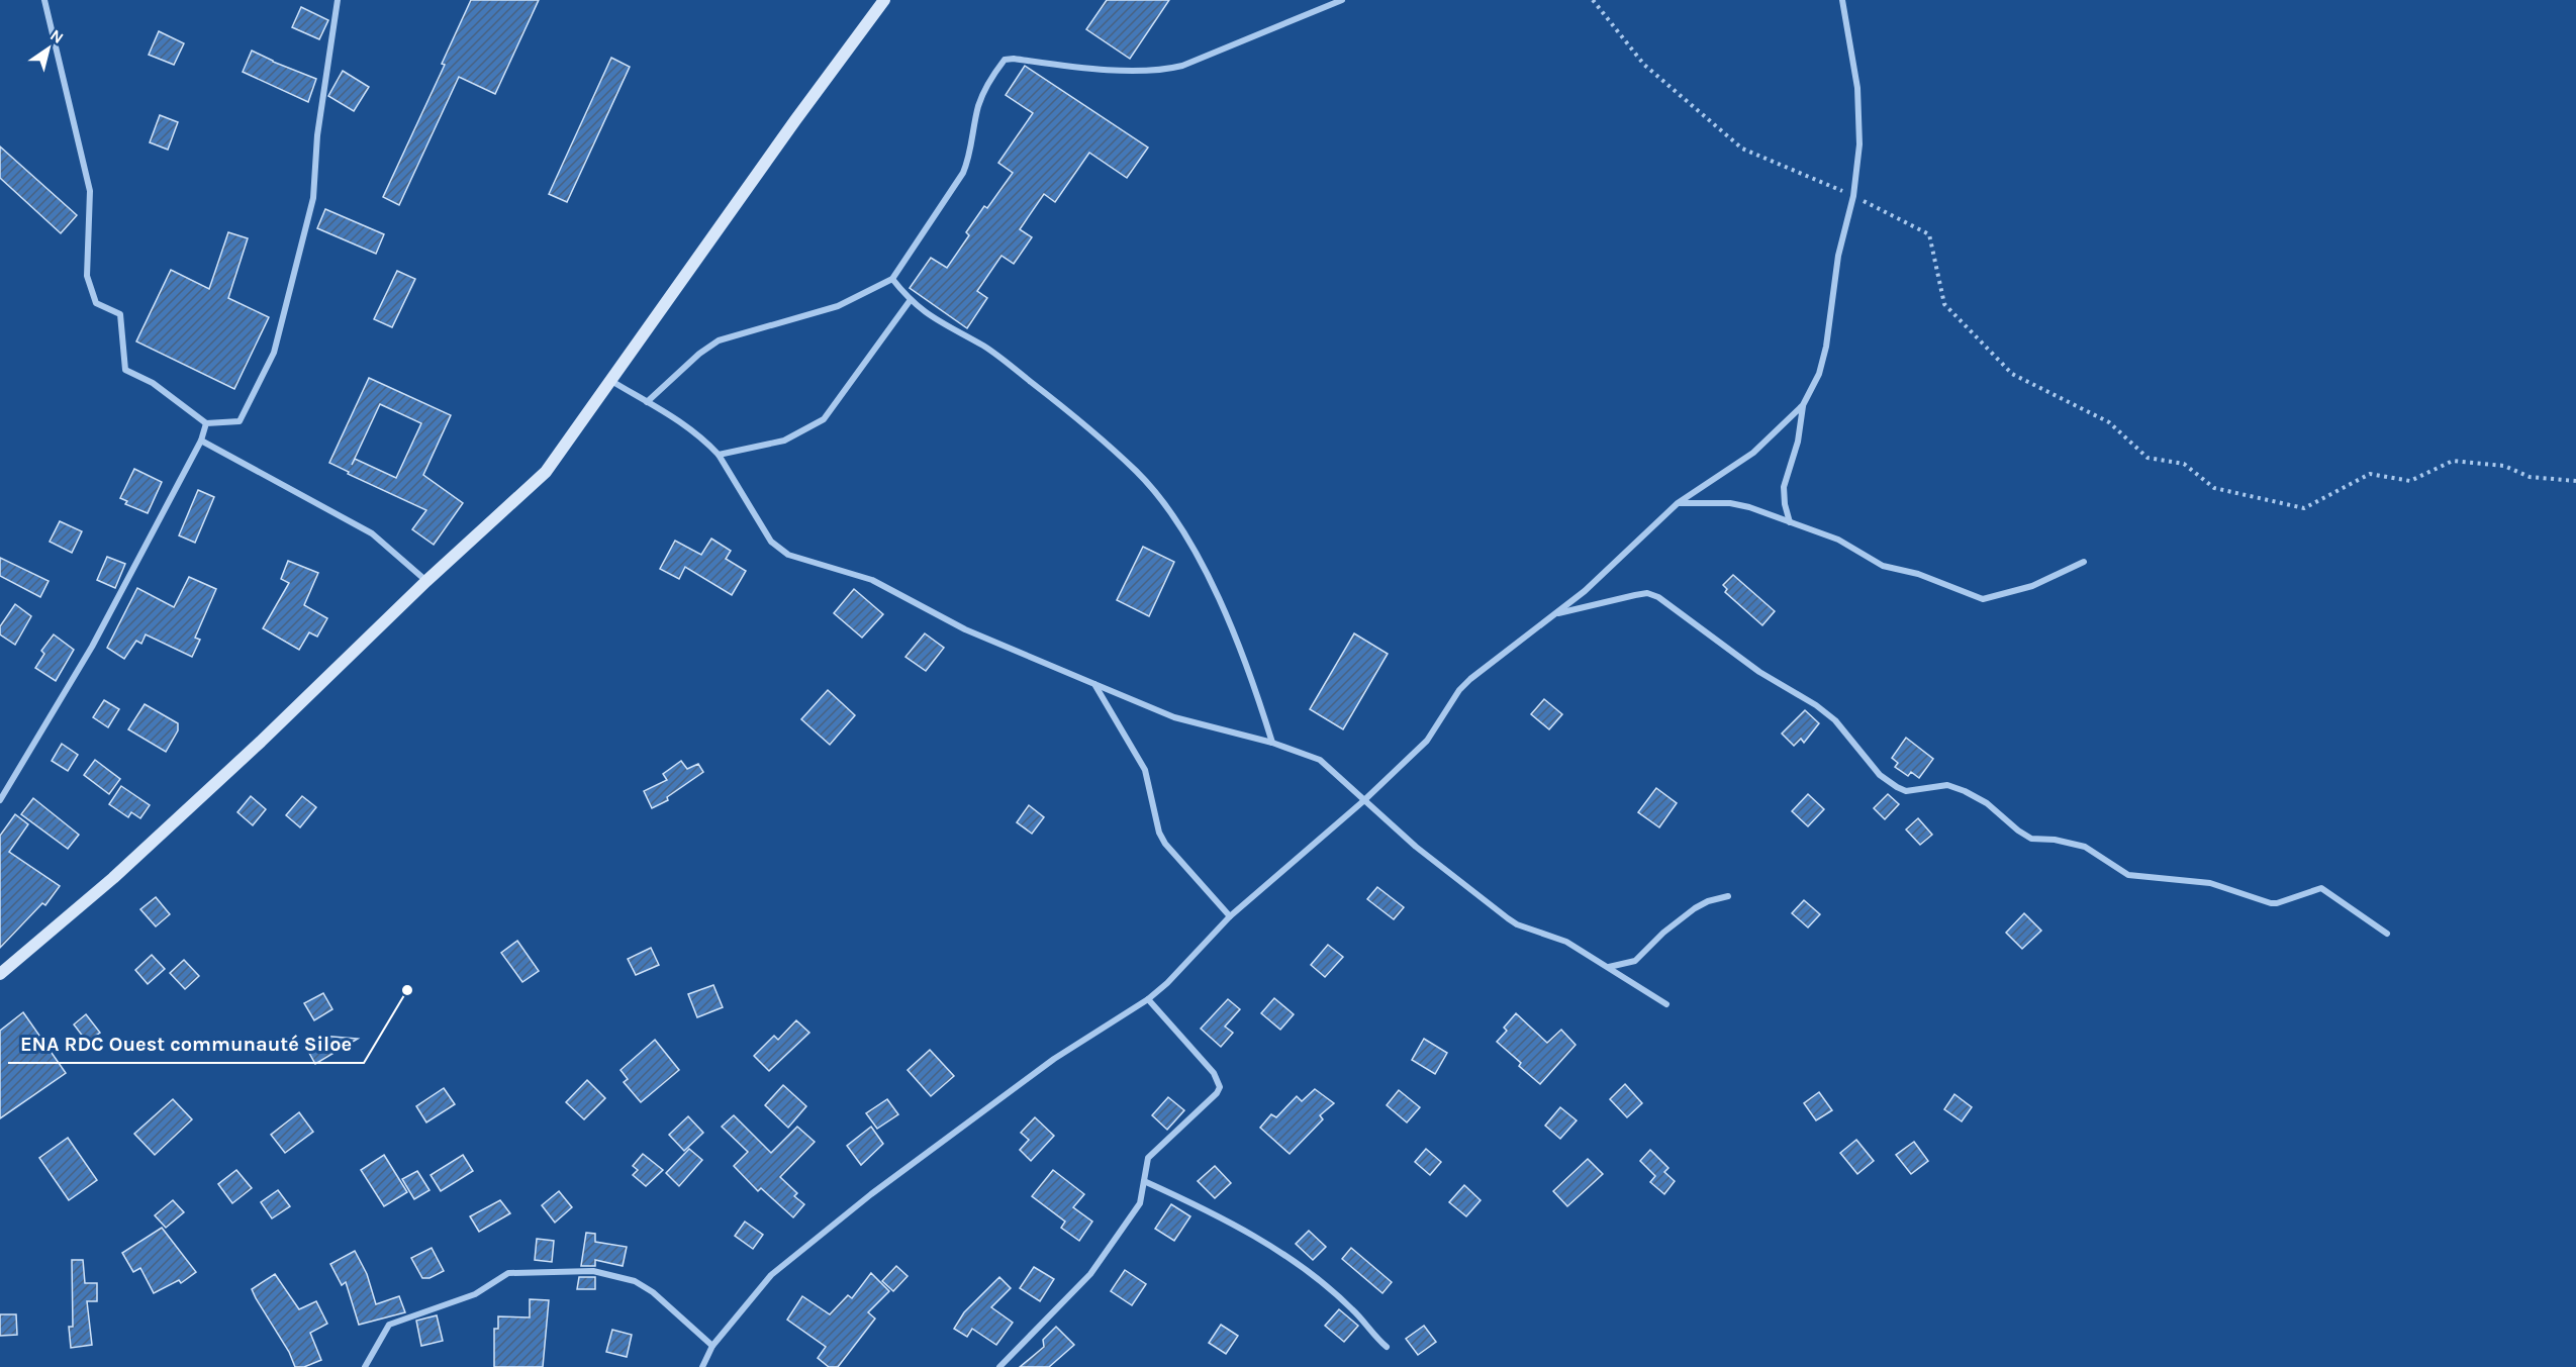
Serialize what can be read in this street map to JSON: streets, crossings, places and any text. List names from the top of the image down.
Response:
{
  "places": ["ENA RDC Ouest communauté Siloe"],
  "north": "top right"
}
